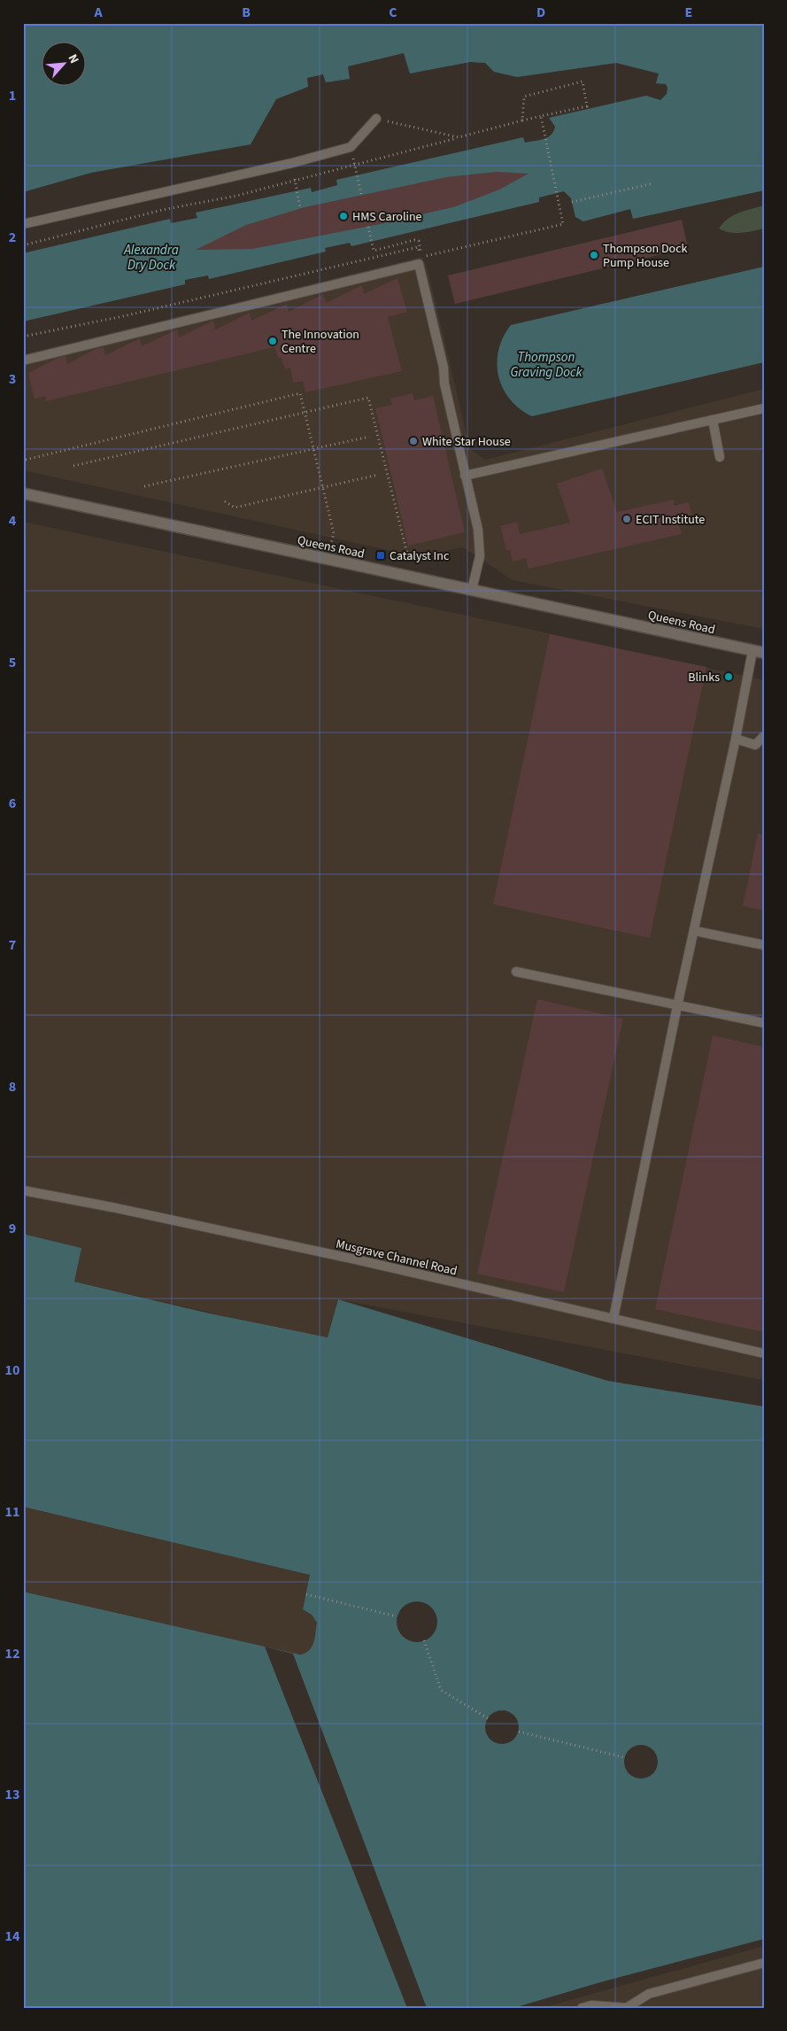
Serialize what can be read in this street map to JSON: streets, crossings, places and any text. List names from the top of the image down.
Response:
{
  "streets": {
    "street": ["Queens Road"],
    "lane": ["Musgrave Channel Road"]
  },
  "water": ["Alexandra Dry Dock", "Thompson Graving Dock"],
  "places": {
    "other": [
      "HMS Caroline",
      "Thompson Dock Pump House",
      "The Innovation Centre",
      "White Star House",
      "ECIT Institute",
      "Blinks"
    ],
    "transit": ["Catalyst Inc"]
  },
  "north": "top right",
  "grid": {
    "columns": [
      "A",
      "B",
      "C",
      "D",
      "E"
    ],
    "rows": [
      "1",
      "2",
      "3",
      "4",
      "5",
      "6",
      "7",
      "8",
      "9",
      "10",
      "11",
      "12",
      "13",
      "14"
    ]
  }
}
